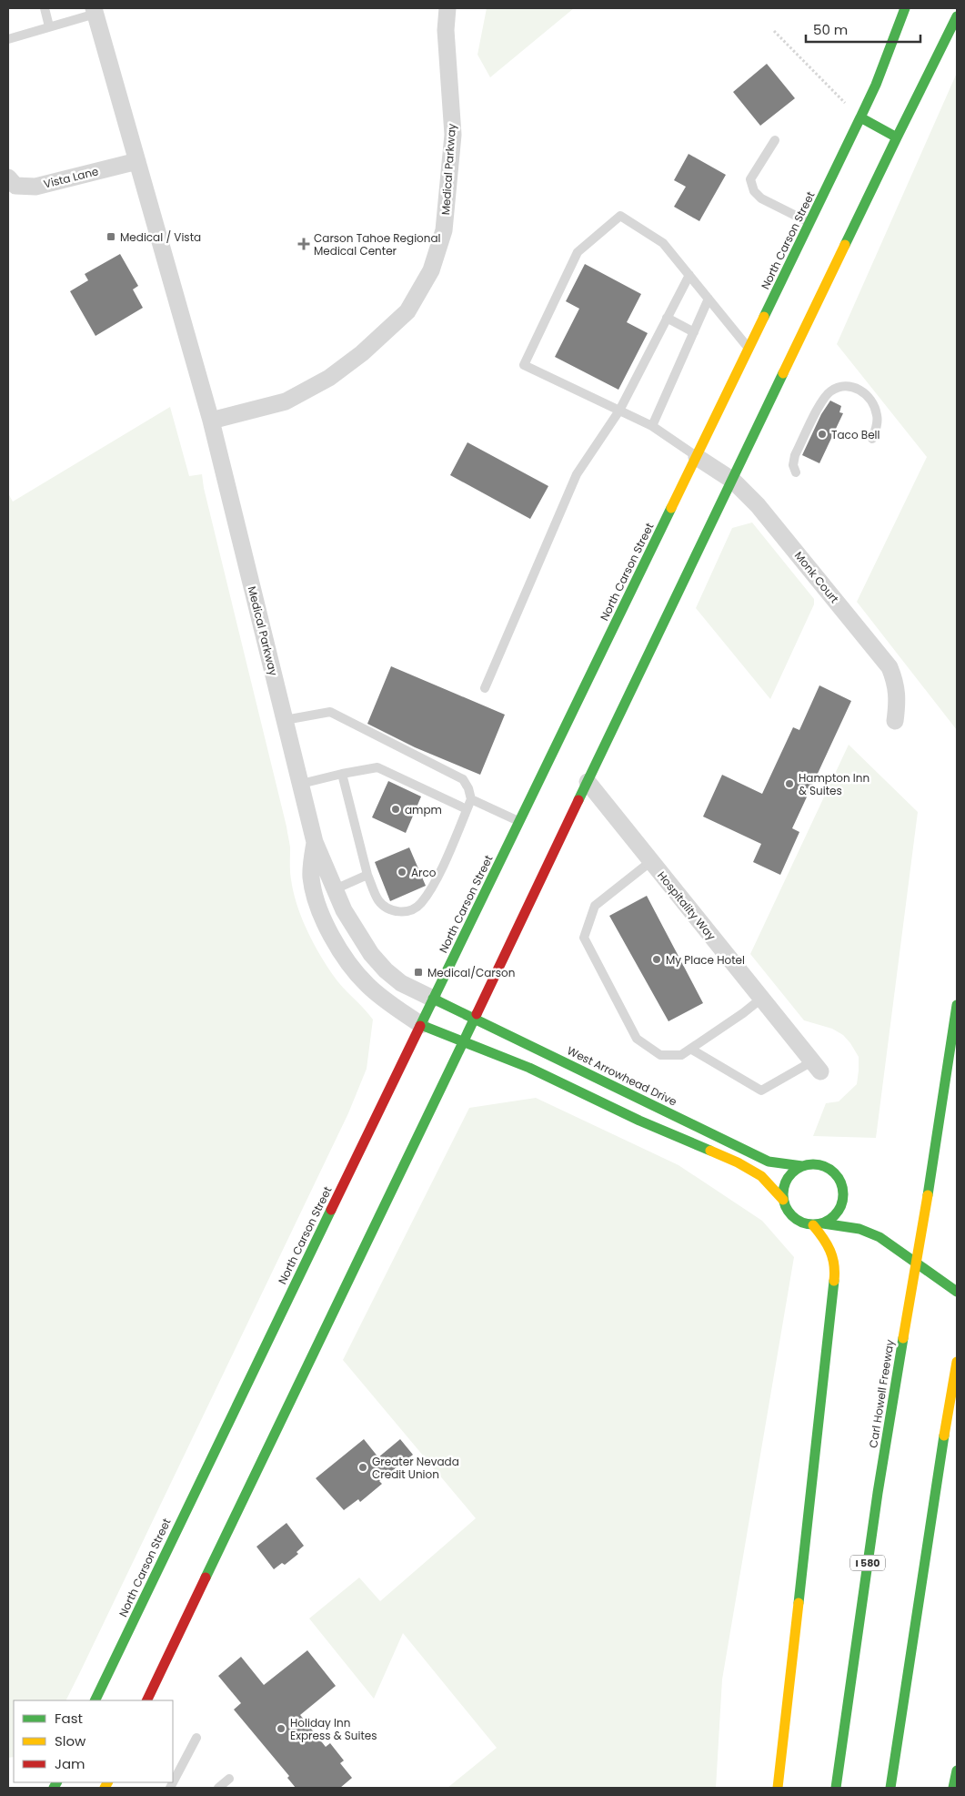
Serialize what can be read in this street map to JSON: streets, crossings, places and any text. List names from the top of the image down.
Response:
{
  "streets": {
    "main road": [
      "North Carson Street",
      "West Arrowhead Drive",
      "Carl Howell Freeway",
      "I 580"
    ],
    "street": [
      "Medical Parkway",
      "Vista Lane",
      "Monk Court",
      "Hospitality Way"
    ]
  },
  "crossings": [
    ["Medical Parkway", "Vista Lane"],
    ["Medical Parkway", "North Carson Street"],
    ["Medical Parkway", "West Arrowhead Drive"],
    ["North Carson Street", "Monk Court"],
    ["North Carson Street", "West Arrowhead Drive"]
  ],
  "places": {
    "transit": ["Medical / Vista", "Medical/Carson"],
    "health": ["Carson Tahoe Regional Medical Center"],
    "other": [
      "Taco Bell",
      "Hampton Inn & Suites",
      "ampm",
      "Arco",
      "My Place Hotel",
      "Greater Nevada Credit Union",
      "Holiday Inn Express & Suites"
    ]
  },
  "legend": ["Fast", "Slow", "Jam"],
  "scale_bar": "50 m"
}
